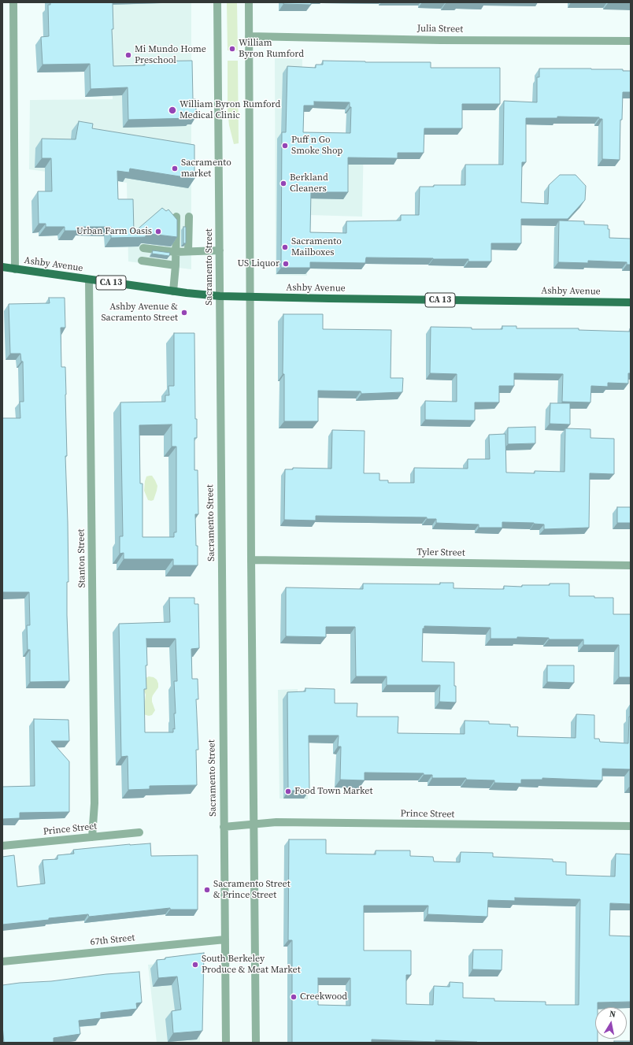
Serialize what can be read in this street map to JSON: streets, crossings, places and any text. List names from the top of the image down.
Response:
{
  "streets": {
    "main road": ["Ashby Avenue", "CA 13"],
    "street": [
      "Julia Street",
      "Sacramento Street",
      "Tyler Street",
      "Stanton Street",
      "Prince Street",
      "67th Street"
    ]
  },
  "crossings": [
    ["Ashby Avenue", "Sacramento Street"],
    ["Ashby Avenue", "Stanton Street"],
    ["Sacramento Street", "Prince Street"],
    ["Sacramento Street", "67th Street"],
    ["Stanton Street", "Prince Street"]
  ],
  "places": [
    "William Byron Rumford",
    "Mi Mundo Home Preschool",
    "William Byron Rumford Medical Clinic",
    "Puff n Go Smoke Shop",
    "Sacramento market",
    "Berkland Cleaners",
    "Urban Farm Oasis",
    "Sacramento Mailboxes",
    "US Liquor",
    "Ashby Avenue & Sacramento Street",
    "Food Town Market",
    "Sacramento Street & Prince Street",
    "South Berkeley Produce & Meat Market",
    "Creekwood"
  ],
  "north": "top"
}
